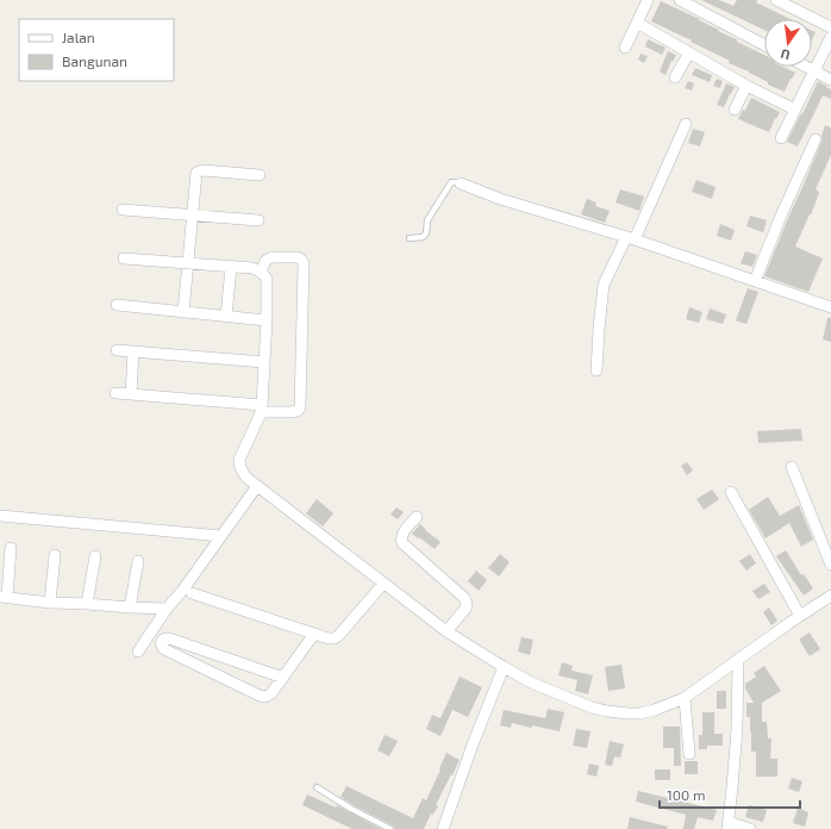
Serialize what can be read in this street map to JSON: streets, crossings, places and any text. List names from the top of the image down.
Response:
{
  "legend": ["Jalan", "Bangunan"],
  "scale_bar": "100 m",
  "north": "bottom"
}
